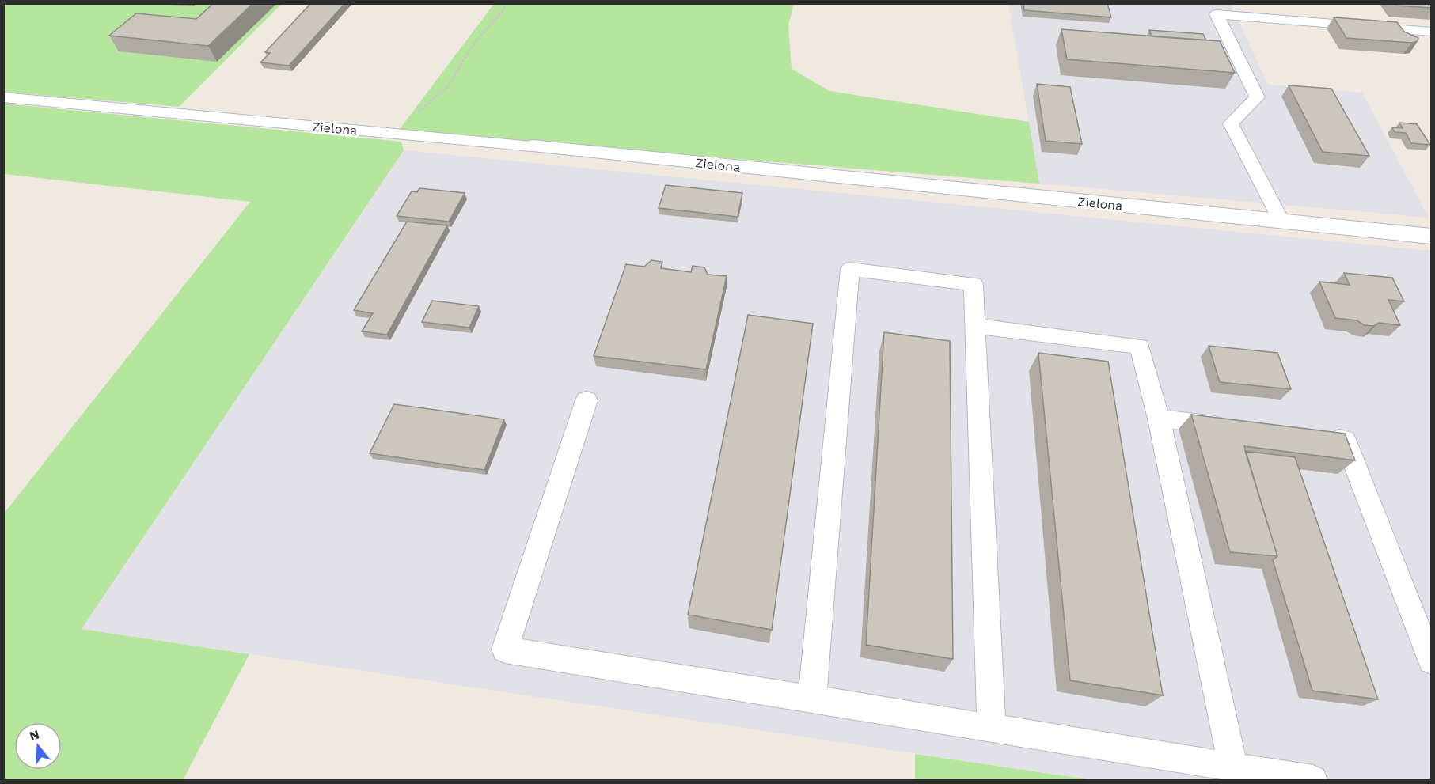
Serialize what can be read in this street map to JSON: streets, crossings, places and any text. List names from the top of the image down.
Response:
{
  "streets": {
    "street": ["Zielona"]
  },
  "north": "top"
}
